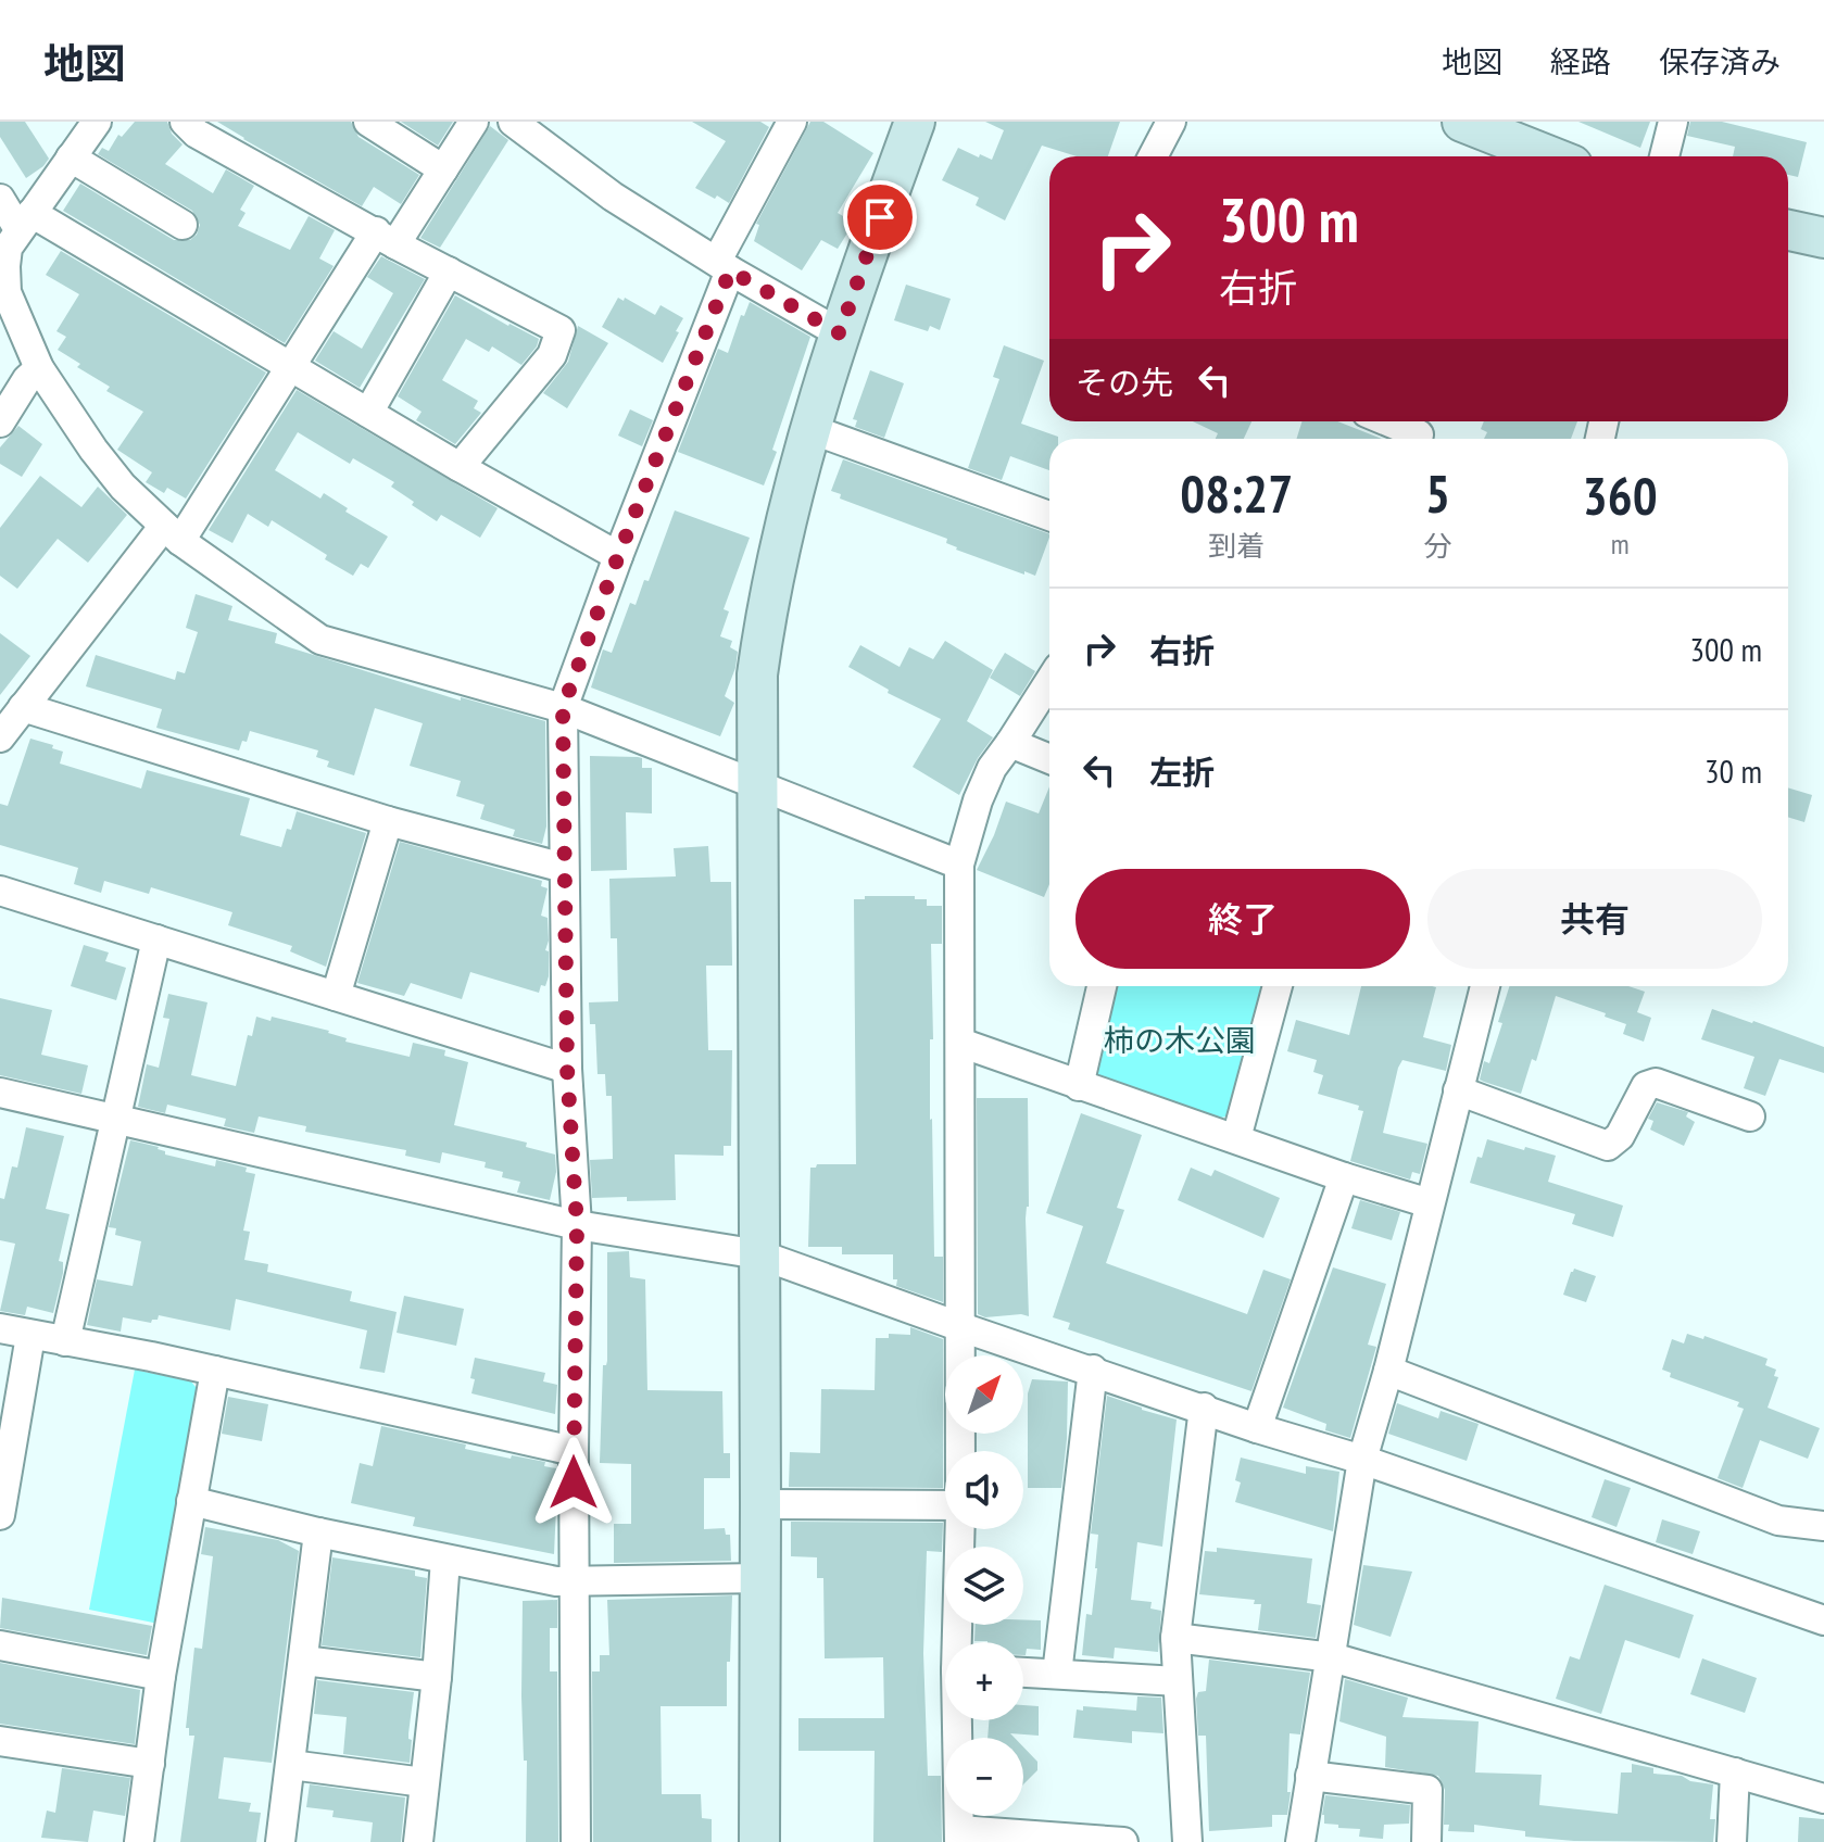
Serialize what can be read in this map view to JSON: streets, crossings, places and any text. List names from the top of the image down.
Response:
{
  "parks": ["柿の木公園"],
  "north": "top right",
  "page": {
    "header": "地図",
    "nav": ["地図", "経路", "保存済み"],
    "turn": ["300 m", "右折"],
    "then": "その先",
    "eta": [
      "08:27",
      "到着",
      "5",
      "分",
      "360",
      "m"
    ],
    "list": [
      {
        "name": "右折",
        "value": "300 m"
      },
      {
        "name": "左折",
        "value": "30 m"
      }
    ],
    "buttons": ["終了", "共有"],
    "map_buttons": ["+", "−"]
  }
}
